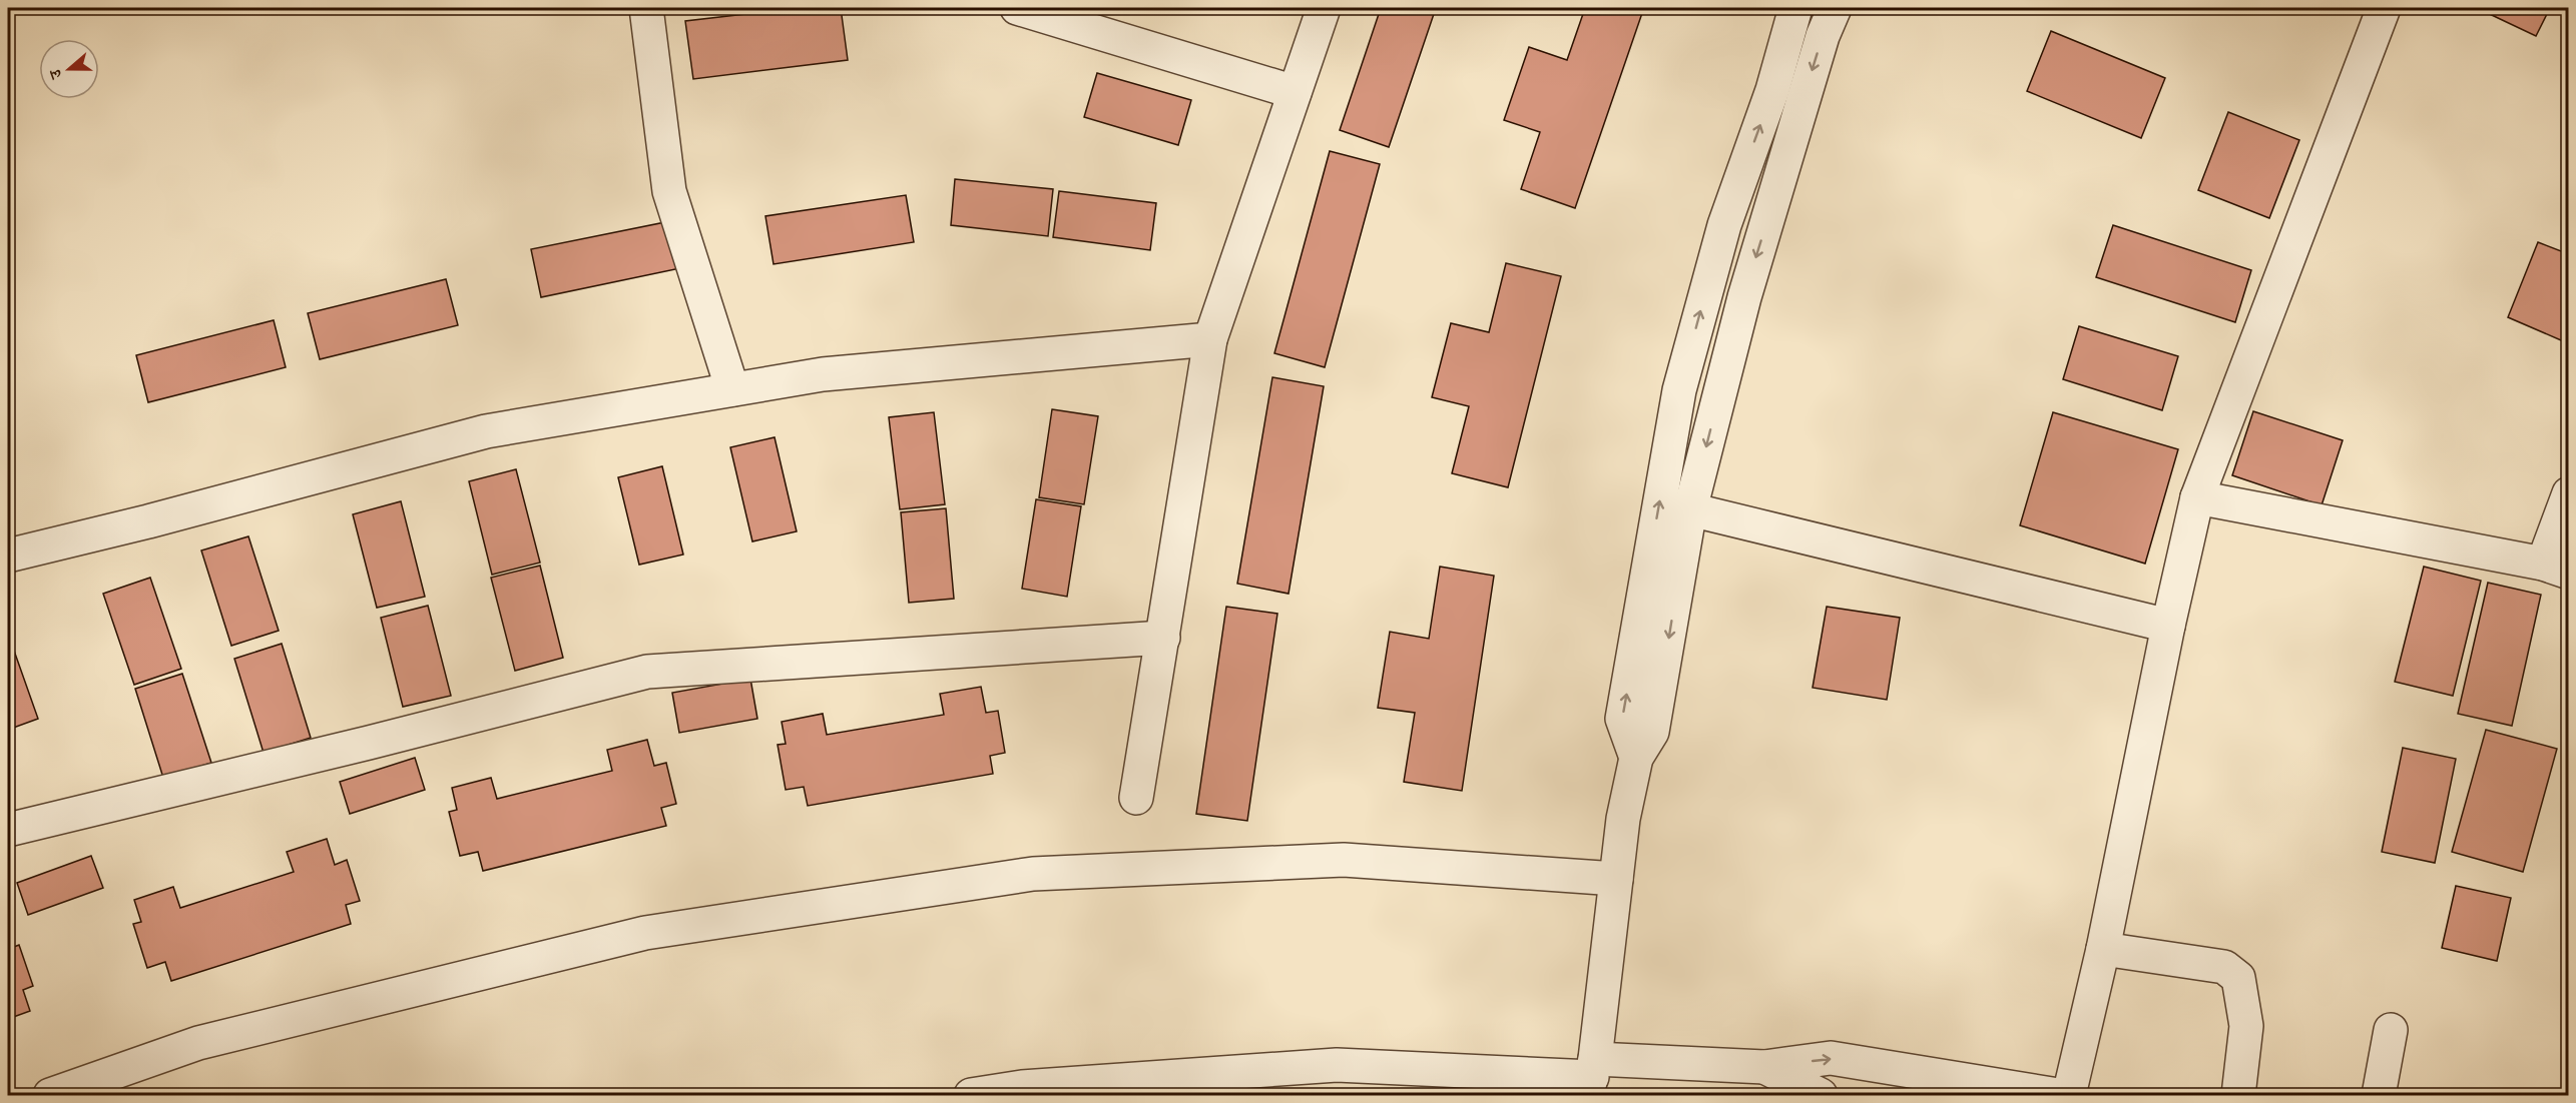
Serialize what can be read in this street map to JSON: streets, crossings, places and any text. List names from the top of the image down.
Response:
{
  "north": "left"
}
